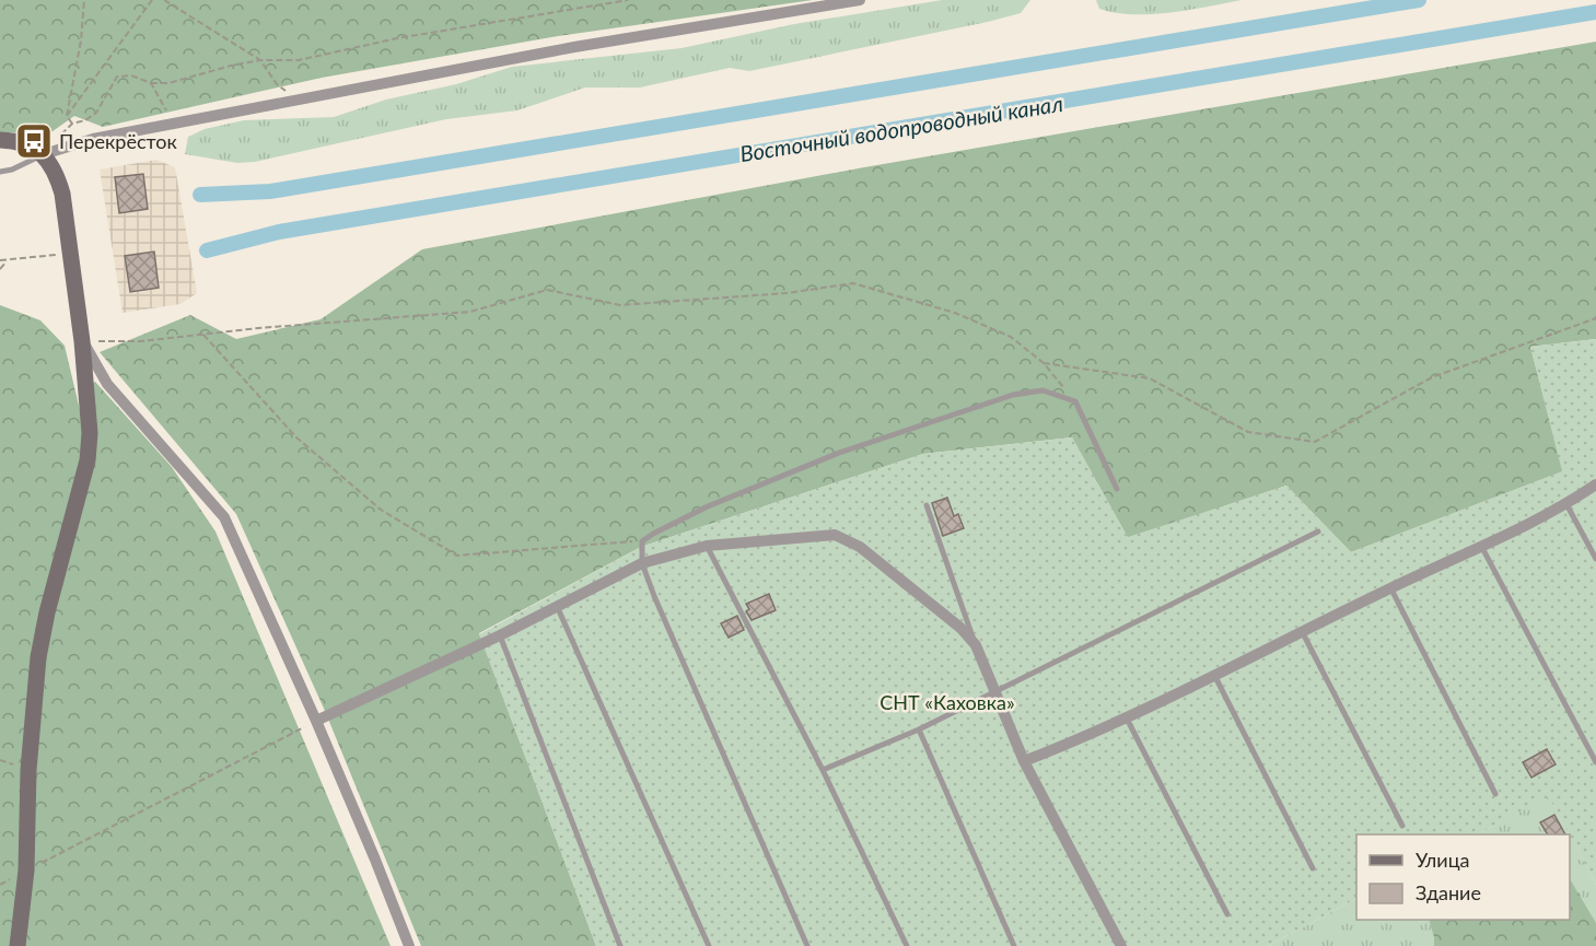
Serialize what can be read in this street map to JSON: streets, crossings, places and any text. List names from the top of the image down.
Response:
{
  "water": ["Восточный водопроводный канал"],
  "parks": ["СНТ «Каховка»"],
  "places": {
    "bus stop": ["Перекрёсток"]
  },
  "legend": ["Улица", "Здание"]
}
